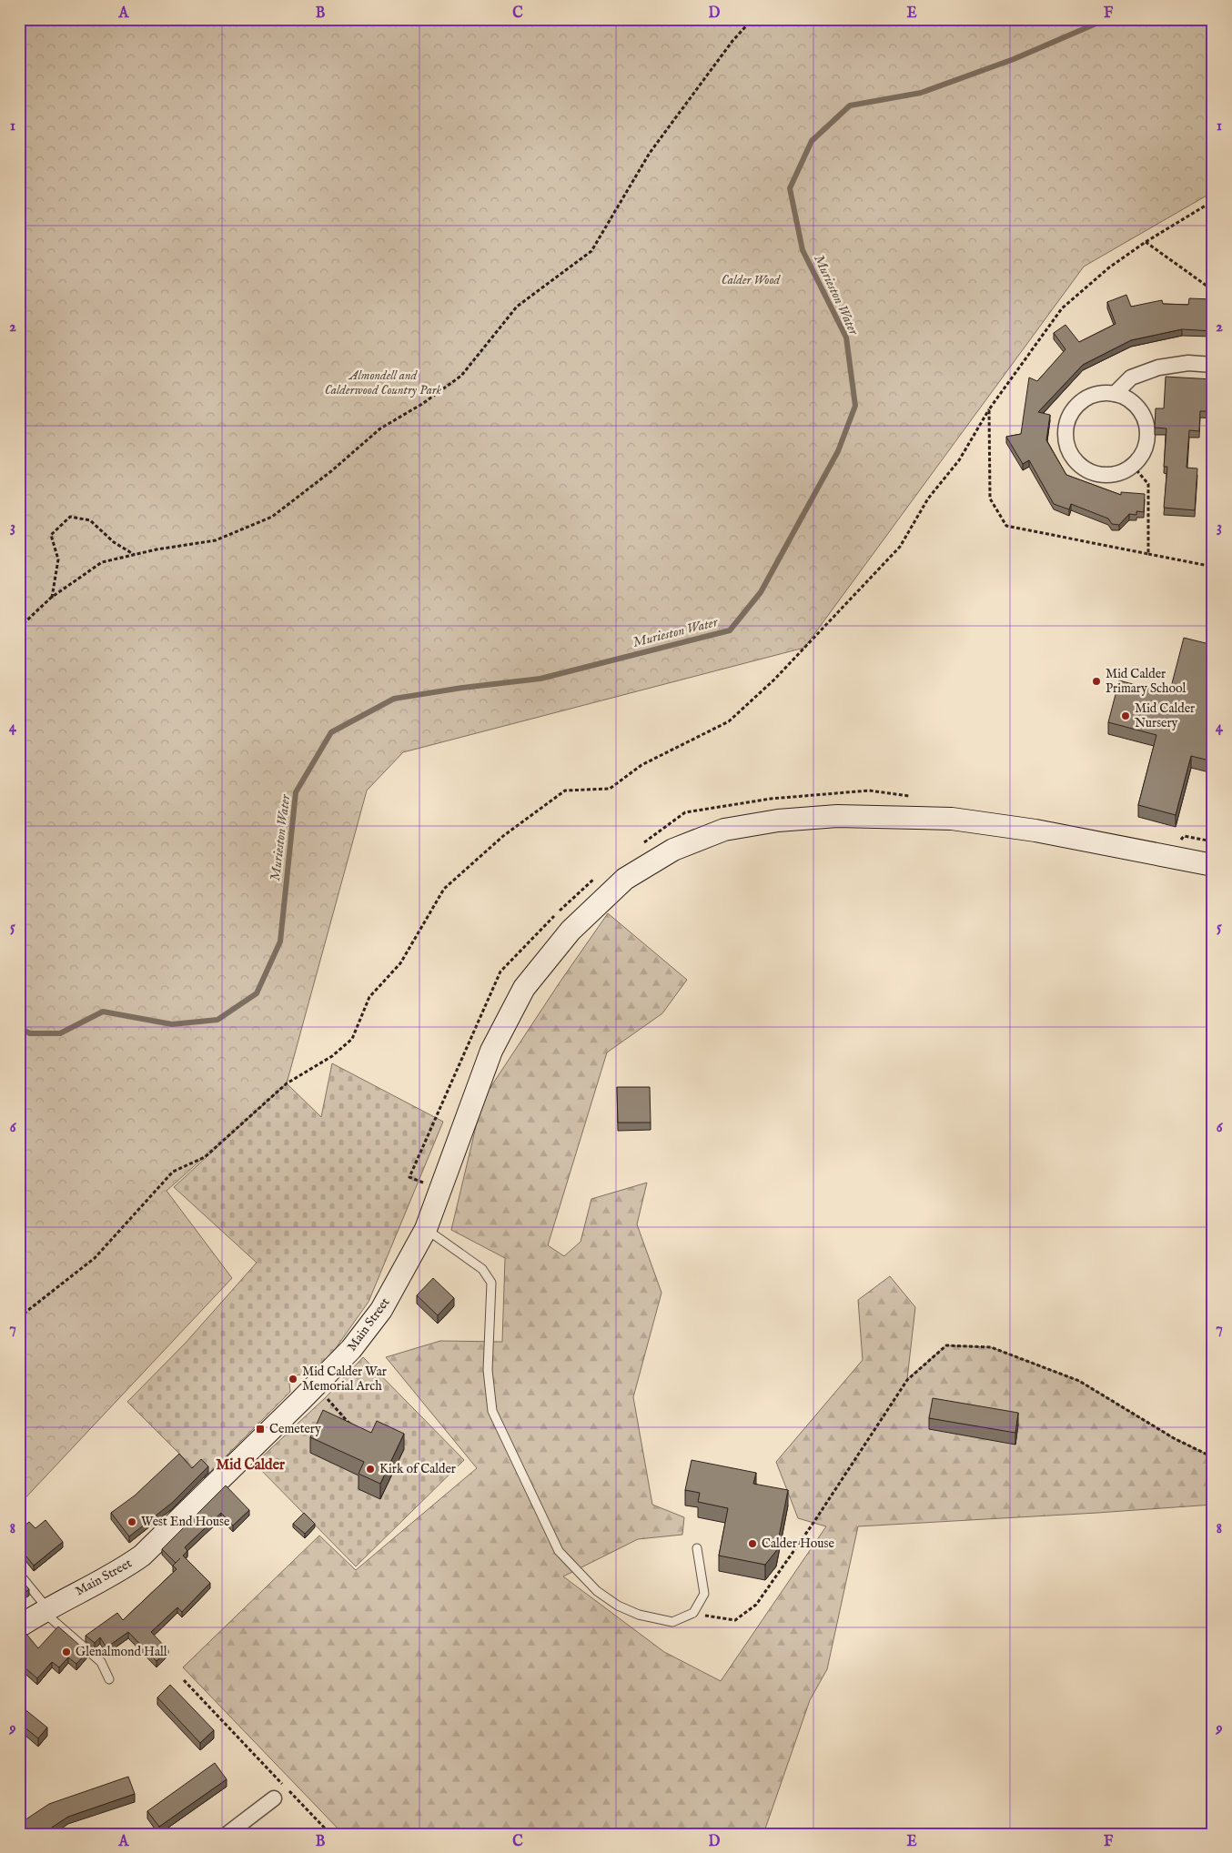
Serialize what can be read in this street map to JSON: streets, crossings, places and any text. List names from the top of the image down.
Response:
{
  "streets": {
    "street": ["Main Street"]
  },
  "districts": ["Mid Calder"],
  "water": ["Murieston Water"],
  "parks": ["Calder Wood", "Almondell and Calderwood Country Park"],
  "places": {
    "other": [
      "Mid Calder Primary School",
      "Mid Calder Nursery",
      "Mid Calder War Memorial Arch",
      "Kirk of Calder",
      "West End House",
      "Calder House",
      "Glenalmond Hall"
    ],
    "transit": ["Cemetery"]
  },
  "grid": {
    "columns": [
      "A",
      "B",
      "C",
      "D",
      "E",
      "F"
    ],
    "rows": [
      "1",
      "2",
      "3",
      "4",
      "5",
      "6",
      "7",
      "8",
      "9"
    ]
  }
}
